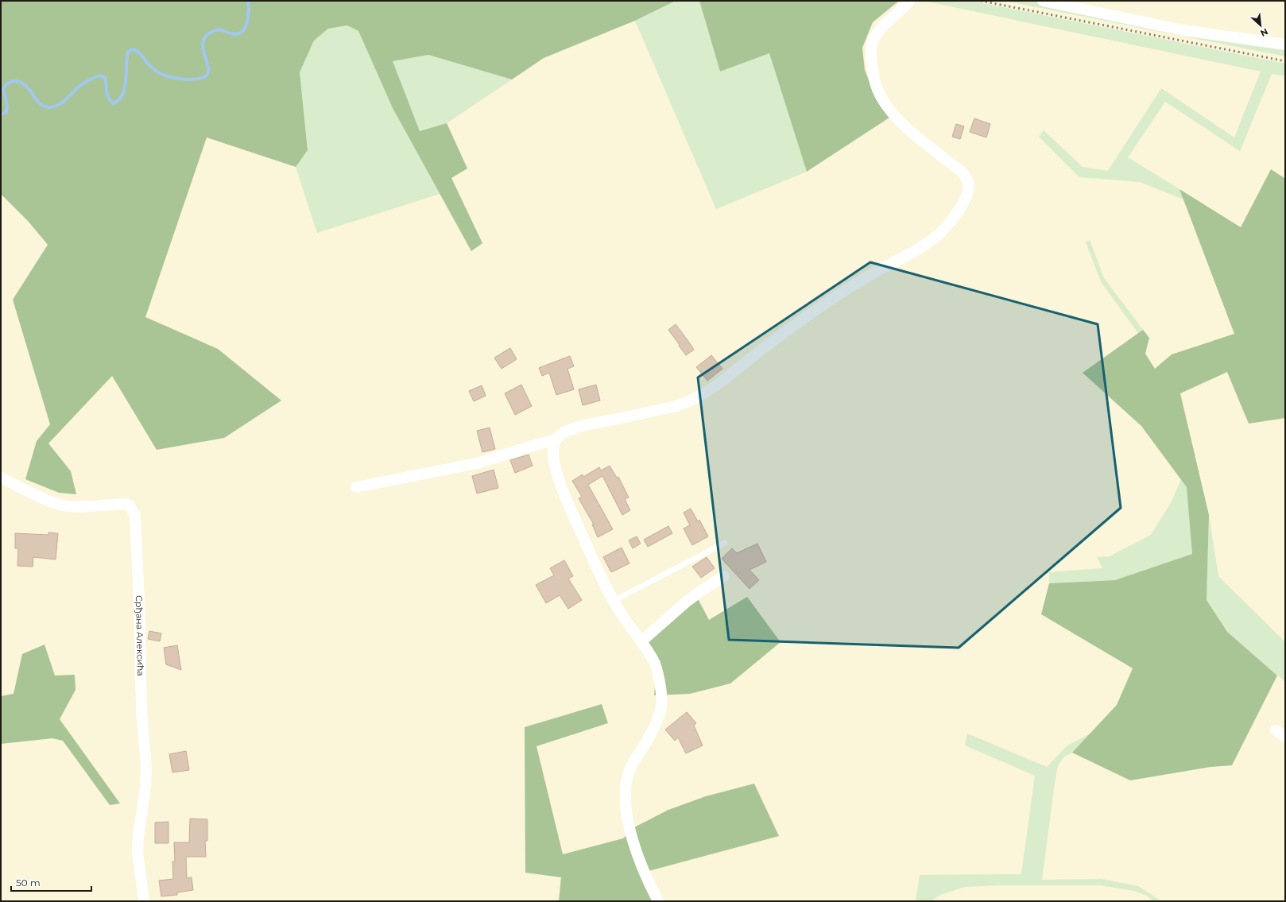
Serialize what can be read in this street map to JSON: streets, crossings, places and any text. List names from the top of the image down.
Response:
{
  "streets": {
    "street": ["Срђана Алексића"]
  },
  "scale_bar": "50 m",
  "north": "bottom right"
}
